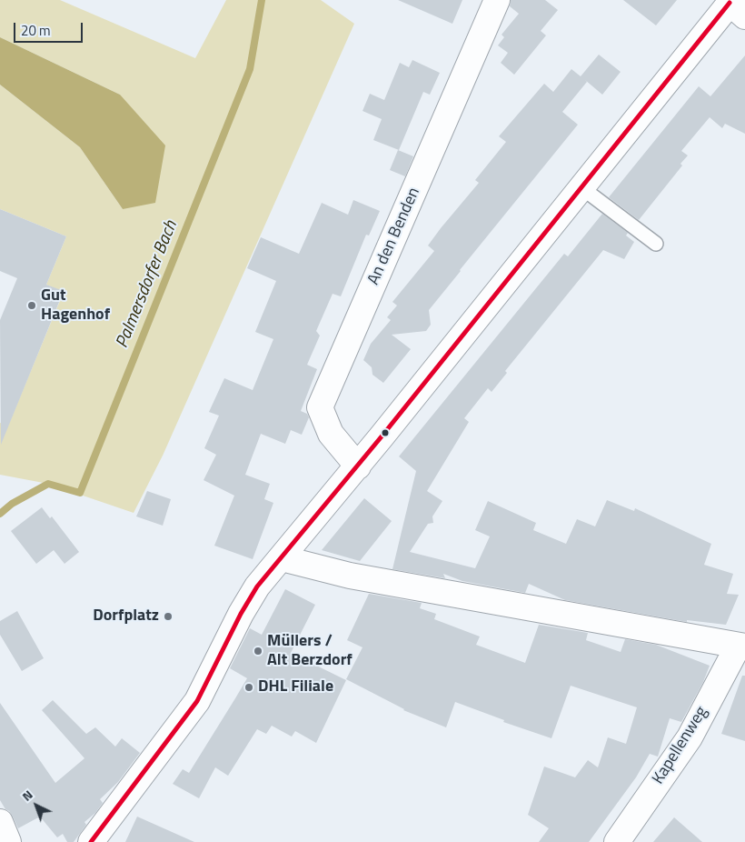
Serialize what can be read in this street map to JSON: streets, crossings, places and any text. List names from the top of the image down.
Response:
{
  "streets": {
    "street": ["An den Benden", "Kapellenweg"]
  },
  "water": ["Palmersdorfer Bach"],
  "places": [
    "Gut Hagenhof",
    "Dorfplatz",
    "Müllers / Alt Berzdorf",
    "DHL Filiale"
  ],
  "scale_bar": "20 m",
  "north": "top left"
}
